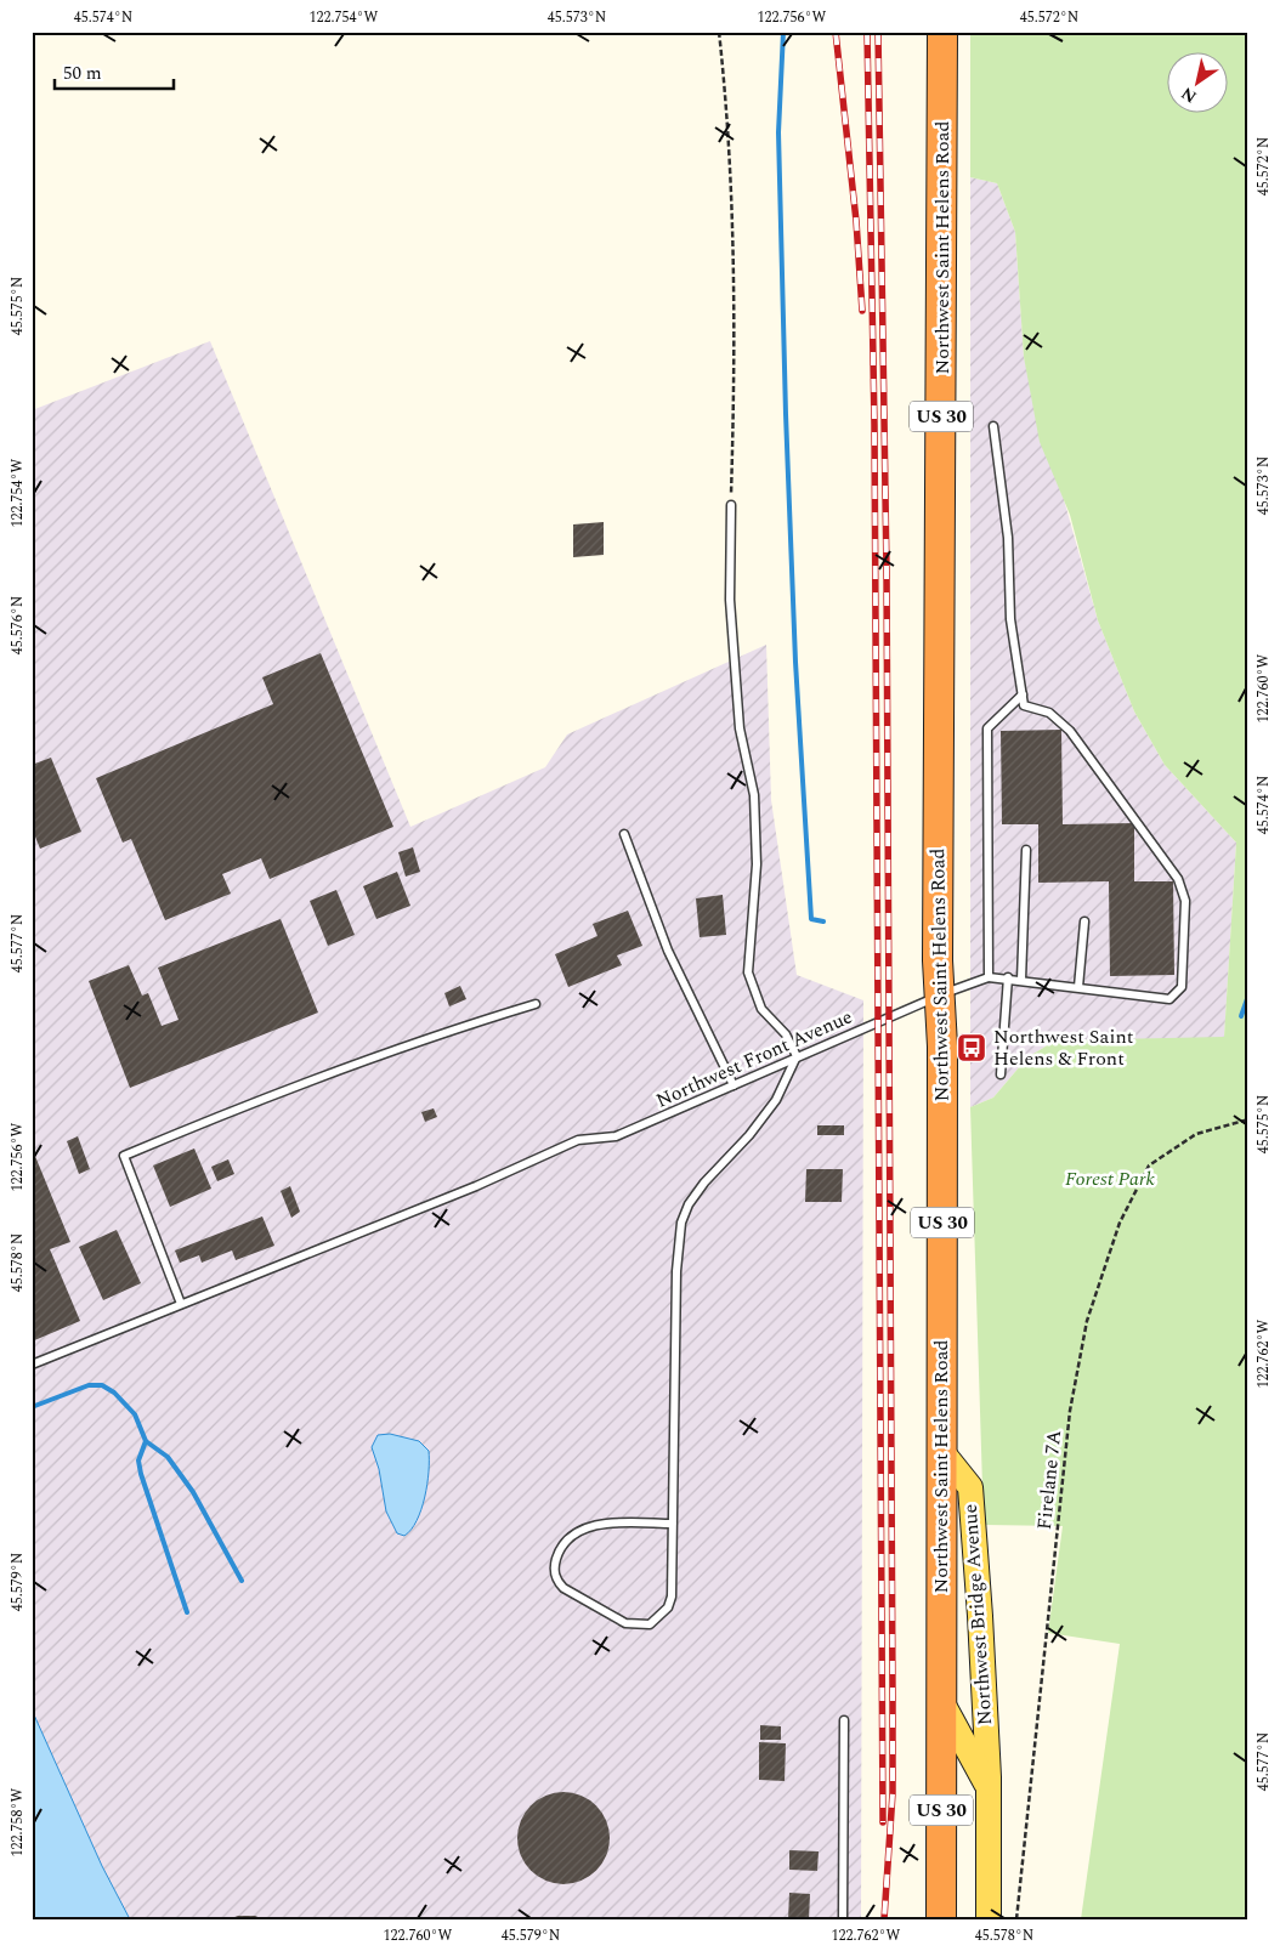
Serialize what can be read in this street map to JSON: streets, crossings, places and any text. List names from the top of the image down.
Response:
{
  "streets": {
    "highway": ["Northwest Saint Helens Road", "US 30"],
    "main road": ["Northwest Bridge Avenue"],
    "lane": ["Northwest Front Avenue"],
    "path": ["Firelane 7A"]
  },
  "crossings": [
    ["Northwest Saint Helens Road", "Northwest Front Avenue"],
    ["Northwest Saint Helens Road", "Northwest Bridge Avenue"]
  ],
  "parks": ["Forest Park"],
  "places": {
    "bus stop": ["Northwest Saint Helens & Front"]
  },
  "scale_bar": "50 m",
  "north": "bottom left",
  "coordinates": [
    "45.574°N",
    "122.754°W",
    "45.573°N",
    "122.756°W",
    "45.572°N",
    "45.575°N",
    "45.576°N",
    "122.760°W",
    "45.577°N",
    "45.578°N",
    "122.762°W",
    "45.579°N",
    "122.758°W"
  ]
}
